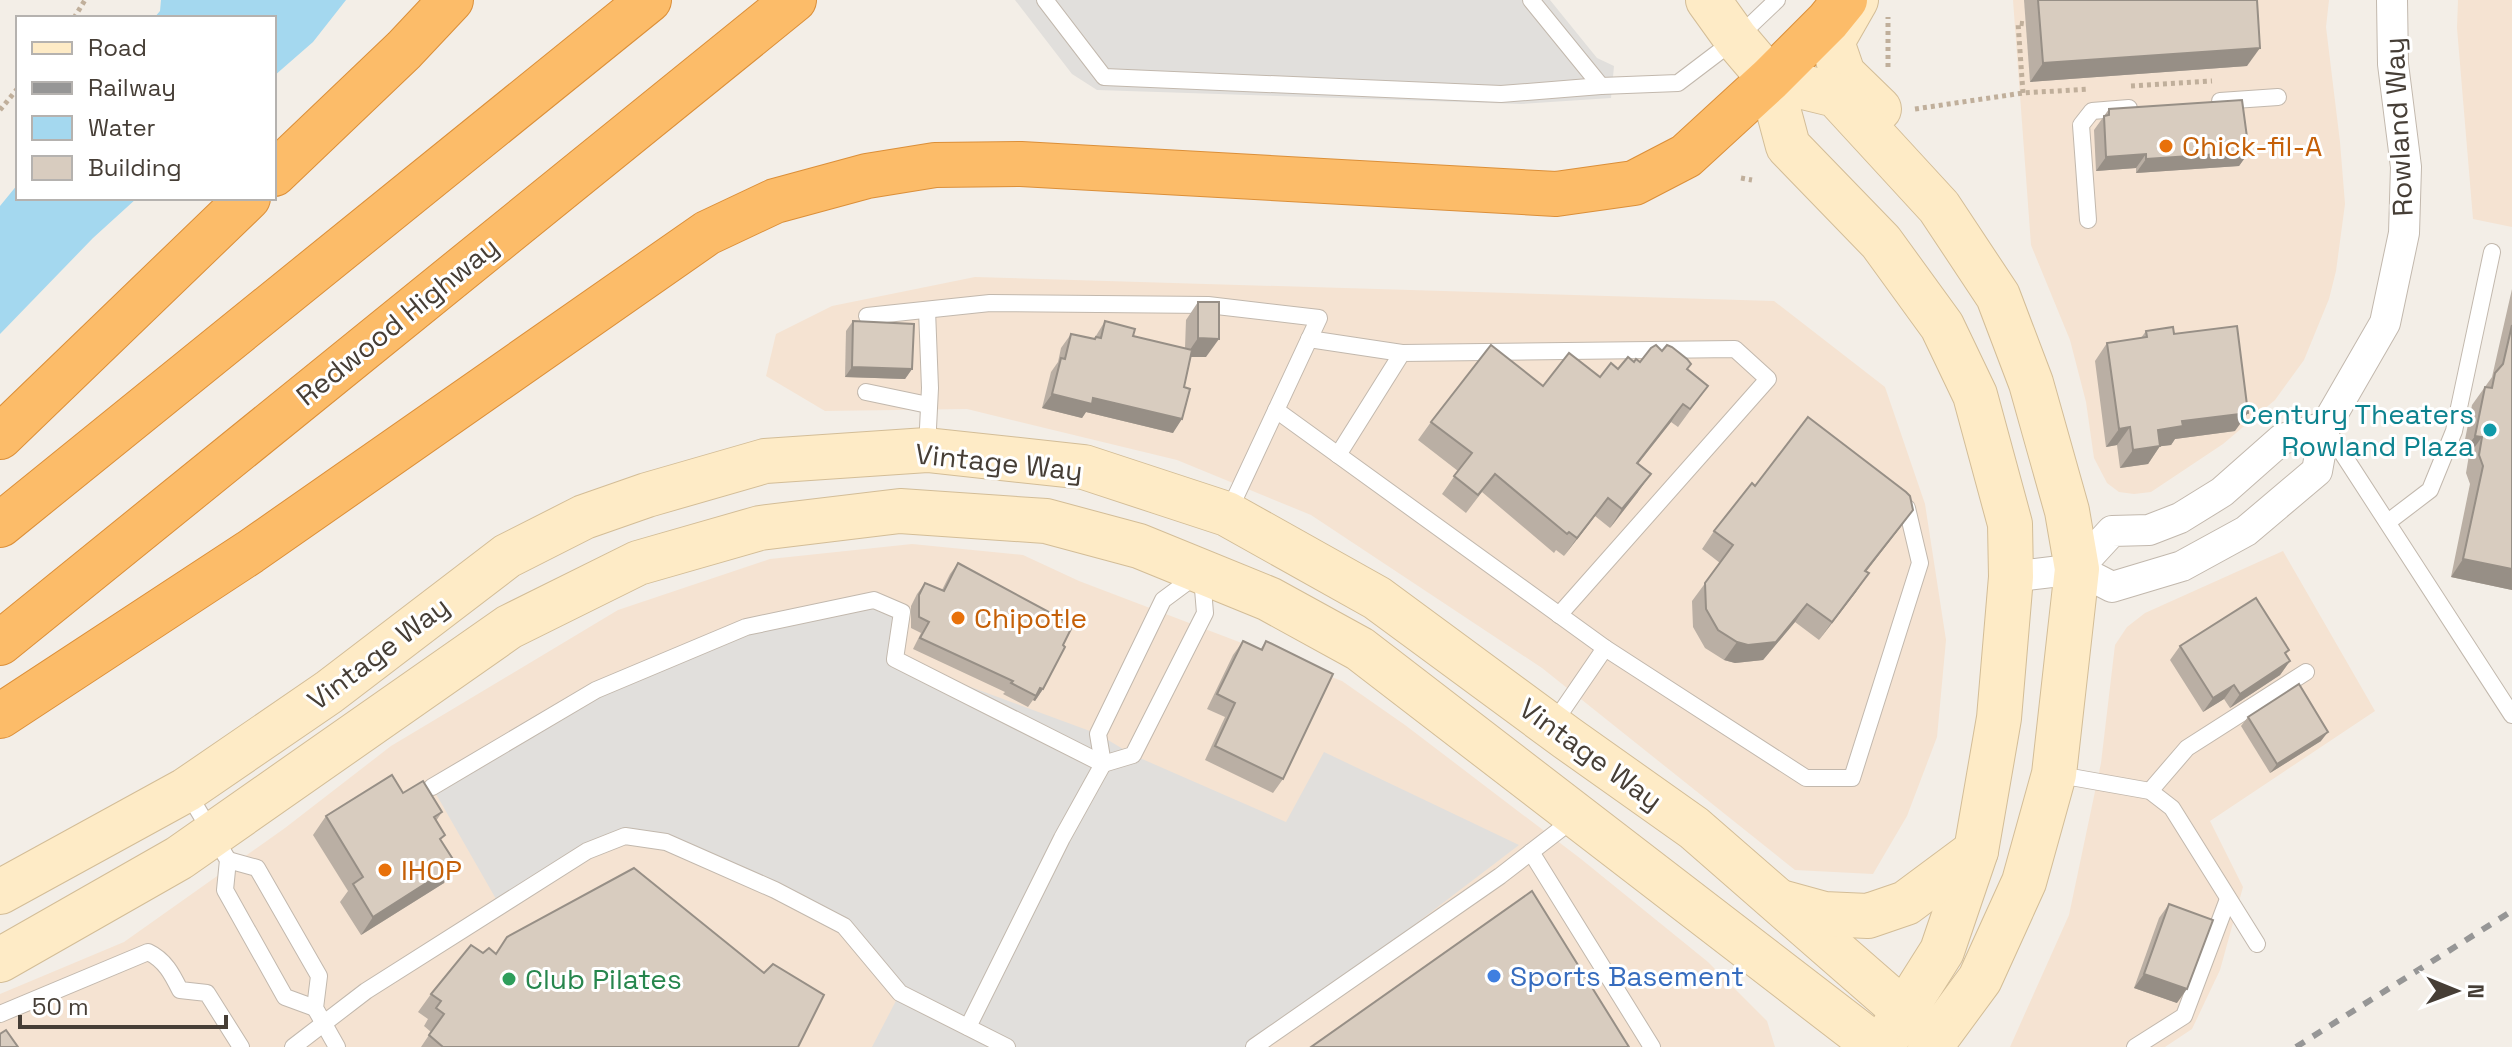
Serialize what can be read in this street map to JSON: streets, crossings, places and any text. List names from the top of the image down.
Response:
{
  "streets": {
    "highway": ["Redwood Highway"],
    "street": ["Rowland Way", "Vintage Way"]
  },
  "places": [
    "Chick-fil-A",
    "Century Theaters Rowland Plaza",
    "Chipotle",
    "IHOP",
    "Sports Basement",
    "Club Pilates"
  ],
  "legend": [
    "Road",
    "Railway",
    "Water",
    "Building"
  ],
  "scale_bar": "50 m",
  "north": "right"
}
